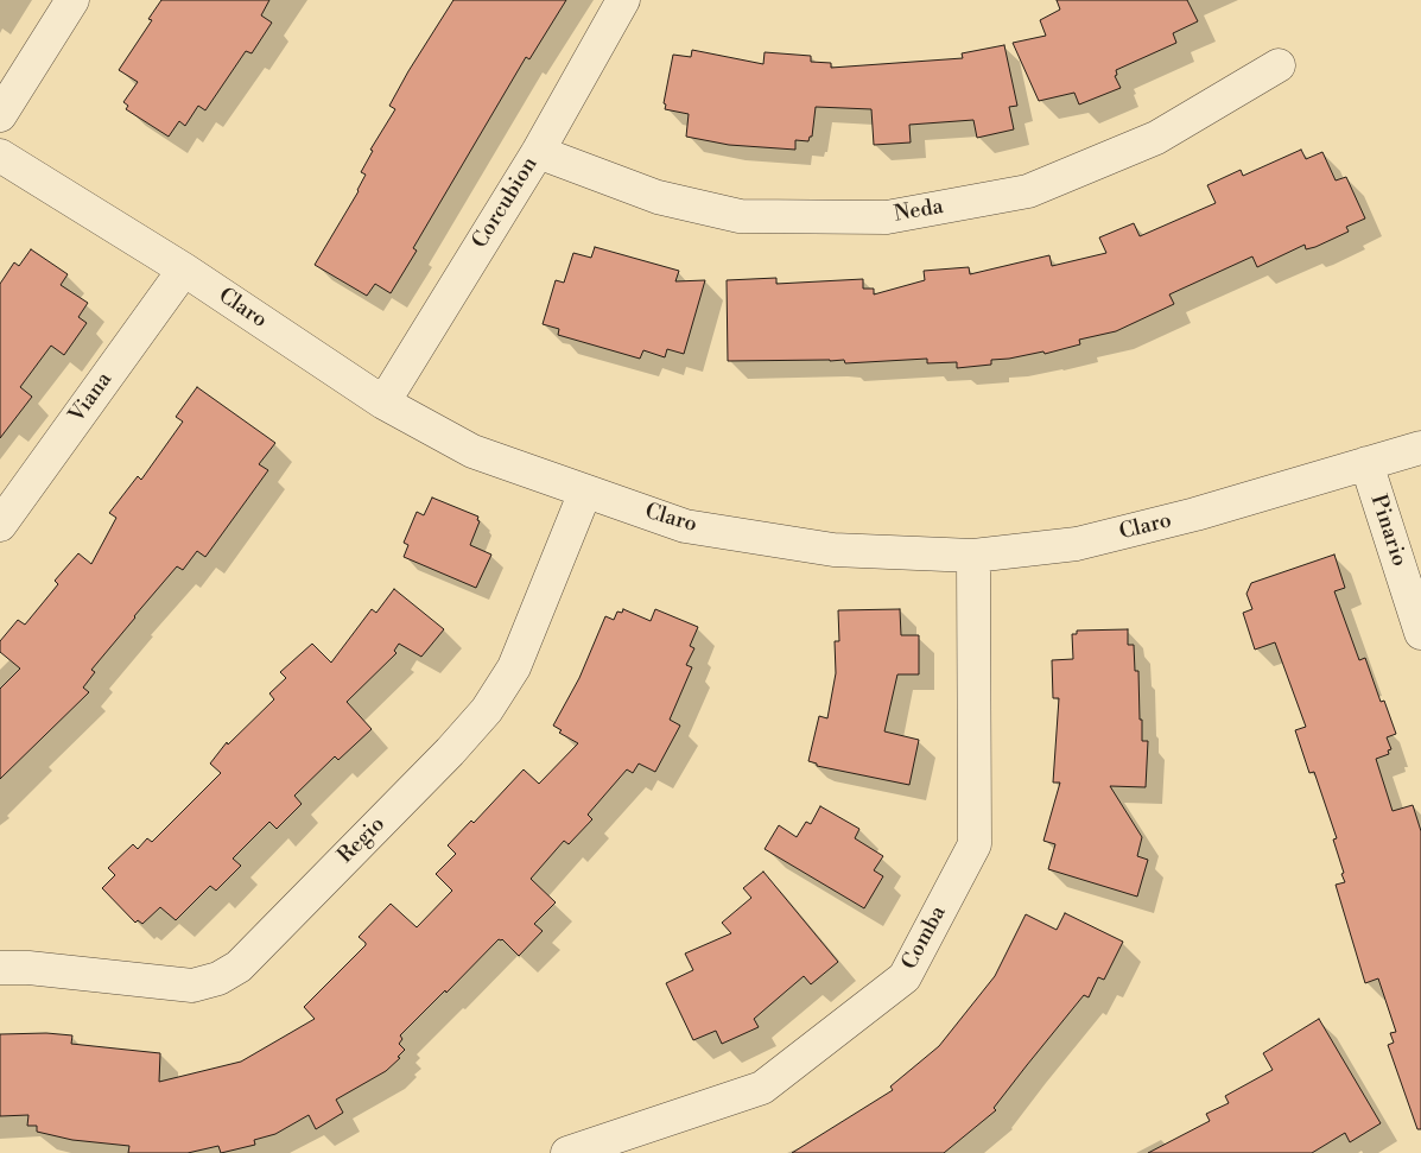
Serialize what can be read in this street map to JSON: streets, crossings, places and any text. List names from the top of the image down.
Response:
{
  "streets": {
    "street": [
      "Corcubion",
      "Neda",
      "Claro",
      "Viana",
      "Pinario",
      "Regio",
      "Comba"
    ]
  },
  "crossings": [
    ["Corcubion", "Neda"],
    ["Corcubion", "Claro"],
    ["Claro", "Viana"],
    ["Claro", "Pinario"],
    ["Claro", "Regio"],
    ["Claro", "Comba"]
  ]
}
